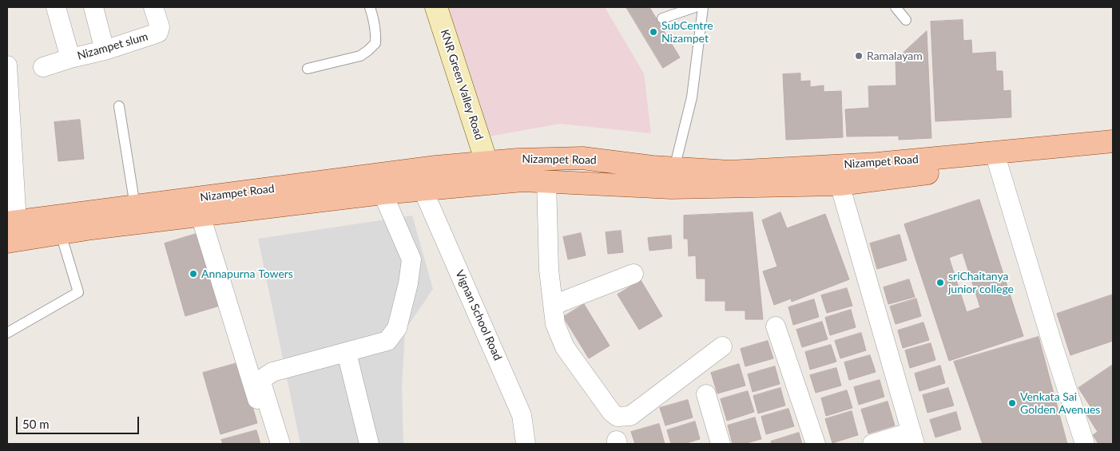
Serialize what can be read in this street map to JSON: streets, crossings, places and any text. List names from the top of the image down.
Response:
{
  "streets": {
    "main road": ["Nizampet Road"],
    "street": ["Nizampet slum", "KNR Green Valley Road", "Vignan School Road"]
  },
  "crossings": [
    ["KNR Green Valley Road", "Nizampet Road"],
    ["Nizampet Road", "Vignan School Road"]
  ],
  "places": [
    "SubCentre Nizampet",
    "Ramalayam",
    "Annapurna Towers",
    "sriChaitanya junior college",
    "Venkata Sai Golden Avenues"
  ],
  "scale_bar": "50 m"
}
